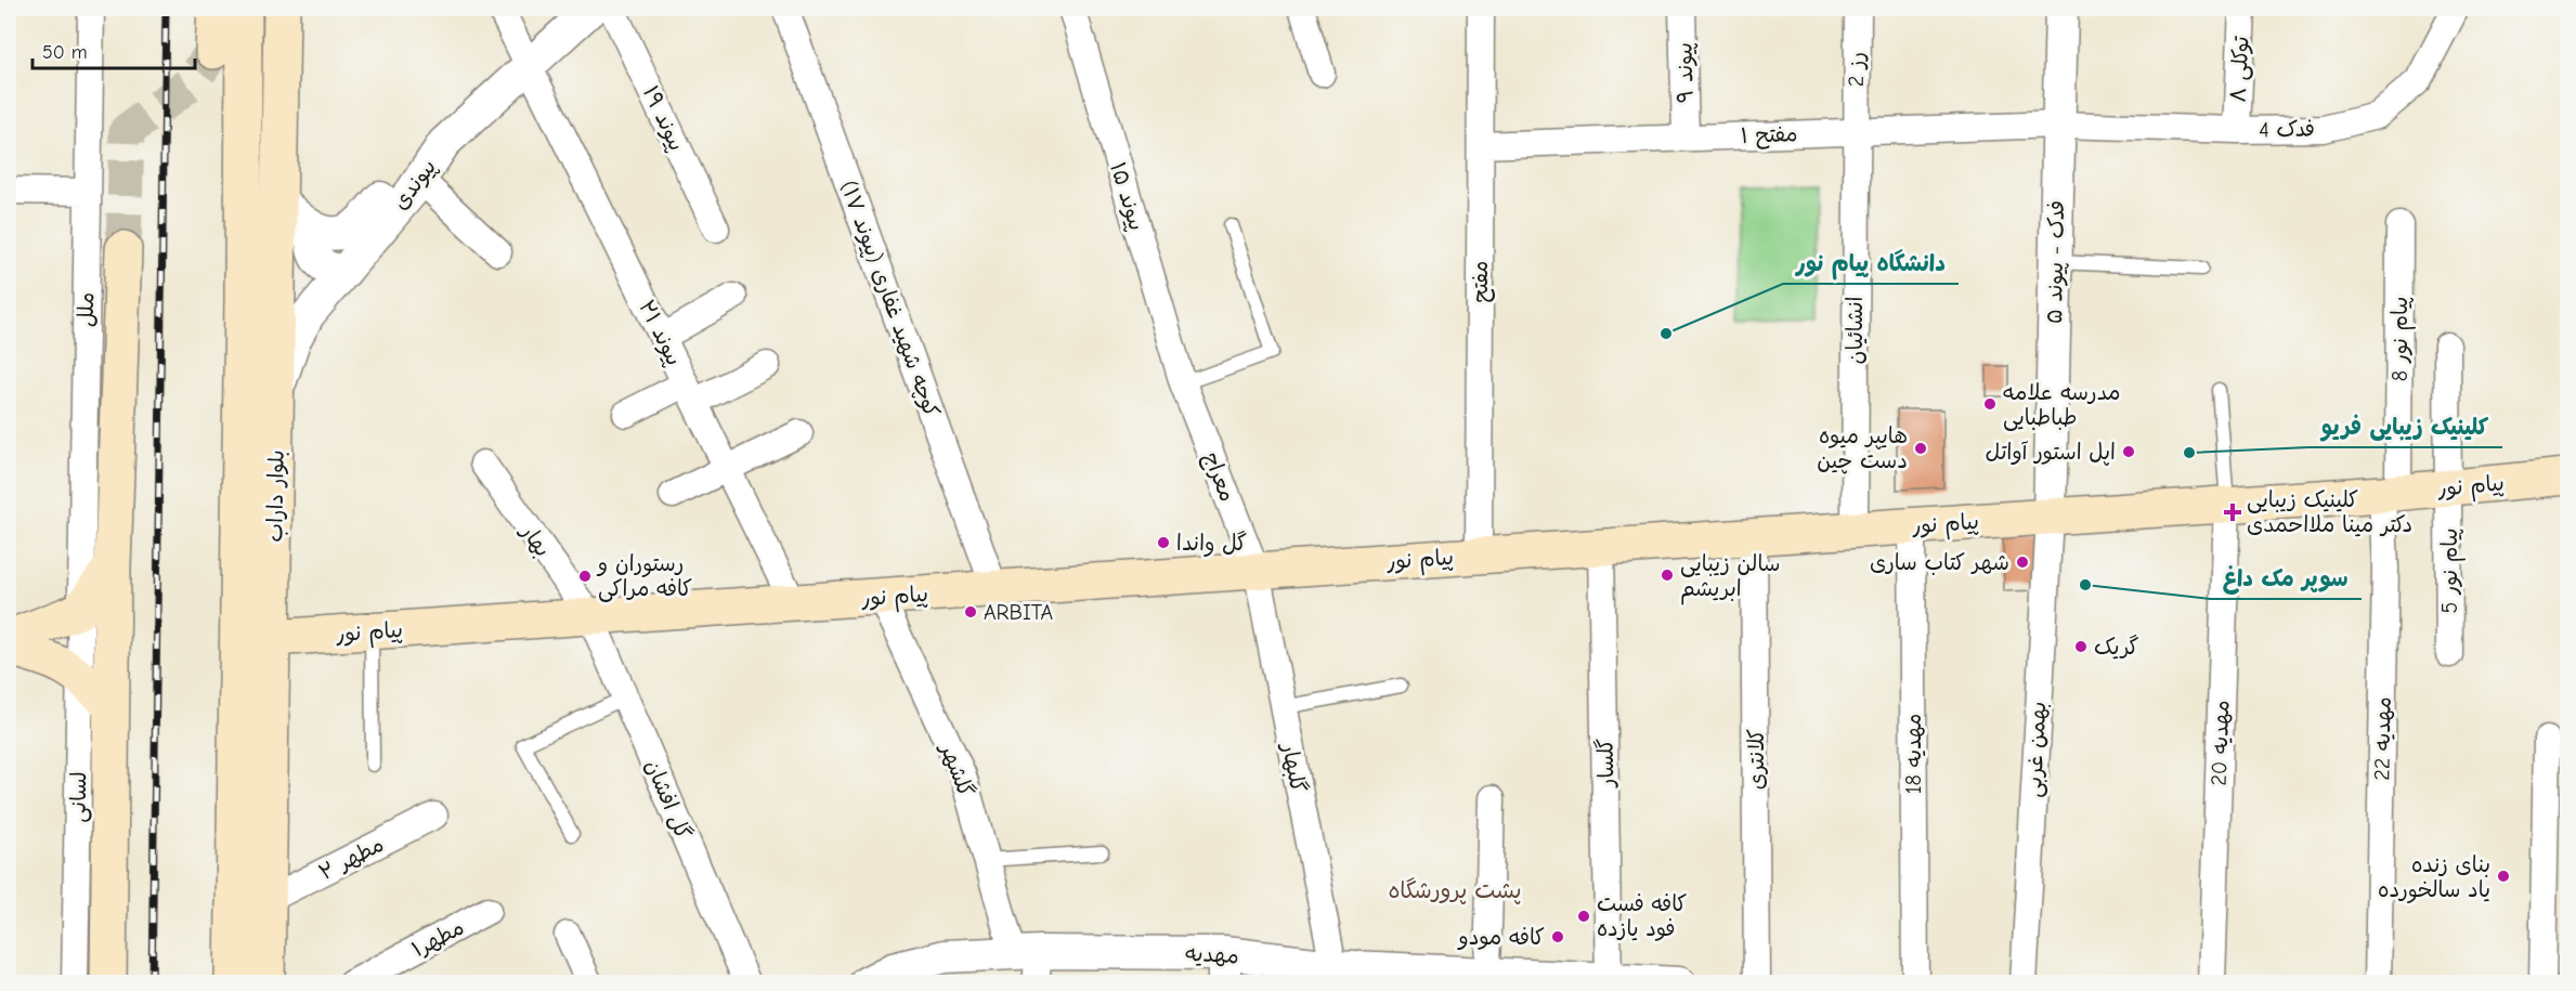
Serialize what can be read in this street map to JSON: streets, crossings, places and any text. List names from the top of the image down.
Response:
{
  "streets": {
    "main road": ["پیام نور", "بلوار داراب"],
    "street": [
      "رز 2",
      "توکلی ۸",
      "پیوند ۹",
      "پیوند ۱۹",
      "فدک 4",
      "مفتح ۱",
      "پیوندی",
      "پیوند ۱۵",
      "فدک - پیوند ۵",
      "مفتح",
      "کوچه شهید غفاری (پیوند ۱۷)",
      "ملل",
      "انشائیان",
      "پیوند ۲۱",
      "پیام نور 8",
      "معراج",
      "بهار",
      "پیام نور 5",
      "مهدیه 22",
      "مهدیه 20",
      "بهمن غربی",
      "مهدیه 18",
      "کلانتری",
      "گلسار",
      "گلبهار",
      "گلشهر",
      "لسانی",
      "گل افشان",
      "مطهر ۲",
      "مطهر۱",
      "مهدیه"
    ]
  },
  "crossings": [
    ["رز 2", "مفتح ۱"],
    ["رز 2", "انشائیان"],
    ["توکلی ۸", "فدک 4"],
    ["پیوند ۹", "مفتح ۱"],
    ["فدک 4", "مفتح ۱"],
    ["فدک 4", "فدک - پیوند ۵"],
    ["مفتح ۱", "فدک - پیوند ۵"],
    ["مفتح ۱", "مفتح"],
    ["مفتح ۱", "انشائیان"],
    ["پیوندی", "پیوند ۲۱"],
    ["پیوندی", "بلوار داراب"],
    ["پیوند ۱۵", "معراج"],
    ["فدک - پیوند ۵", "پیام نور"],
    ["فدک - پیوند ۵", "بهمن غربی"],
    ["مفتح", "پیام نور"],
    ["کوچه شهید غفاری (پیوند ۱۷)", "پیام نور"],
    ["ملل", "لسانی"],
    ["انشائیان", "پیام نور"],
    ["پیوند ۲۱", "پیام نور"],
    ["پیام نور 8", "پیام نور"],
    ["پیام نور 8", "مهدیه 22"],
    ["معراج", "پیام نور"],
    ["معراج", "گلبهار"],
    ["پیام نور", "بلوار داراب"],
    ["پیام نور", "بهار"],
    ["پیام نور", "پیام نور 5"],
    ["پیام نور", "مهدیه 22"],
    ["پیام نور", "مهدیه 20"],
    ["پیام نور", "بهمن غربی"],
    ["پیام نور", "مهدیه 18"],
    ["پیام نور", "کلانتری"],
    ["پیام نور", "گلسار"],
    ["پیام نور", "گلبهار"],
    ["پیام نور", "گلشهر"],
    ["پیام نور", "گل افشان"],
    ["بلوار داراب", "مطهر ۲"],
    ["بهار", "گل افشان"],
    ["گلسار", "مهدیه"],
    ["گلبهار", "مهدیه"],
    ["گلشهر", "مهدیه"]
  ],
  "districts": ["پشت پرورشگاه"],
  "places": {
    "other": [
      "دانشگاه پیام نور",
      "مدرسه علامه طباطبایی",
      "هایپر میوه دست چین",
      "اپل استور آواتل",
      "کلینیک زیبایی فریو",
      "گل واندا",
      "شهر کتاب ساری",
      "سالن زیبایی ابریشم",
      "رستوران و کافه مراکی",
      "سوپر مک داغ",
      "ARBITA",
      "گریک",
      "بنای زنده یاد سالخورده",
      "کافه فست فود یازده",
      "کافه مودو"
    ],
    "health": ["کلینیک زیبایی دکتر مینا ملااحمدی"]
  },
  "scale_bar": "50 m"
}
